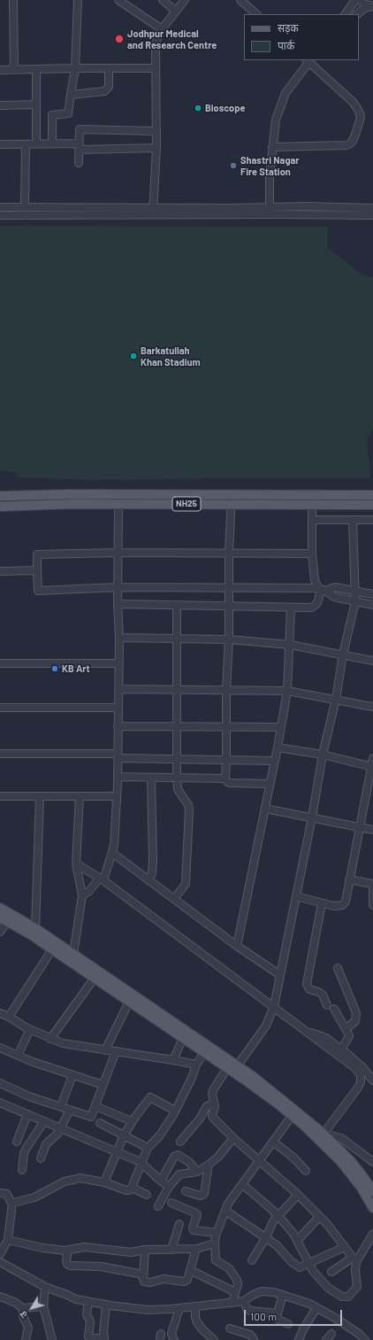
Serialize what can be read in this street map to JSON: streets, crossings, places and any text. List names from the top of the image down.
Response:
{
  "streets": {
    "main road": ["NH25"]
  },
  "places": [
    "Jodhpur Medical and Research Centre",
    "Bioscope",
    "Shastri Nagar Fire Station",
    "Barkatullah Khan Stadium",
    "KB Art"
  ],
  "legend": ["सड़क", "पार्क"],
  "scale_bar": "100 m",
  "north": "bottom left"
}
